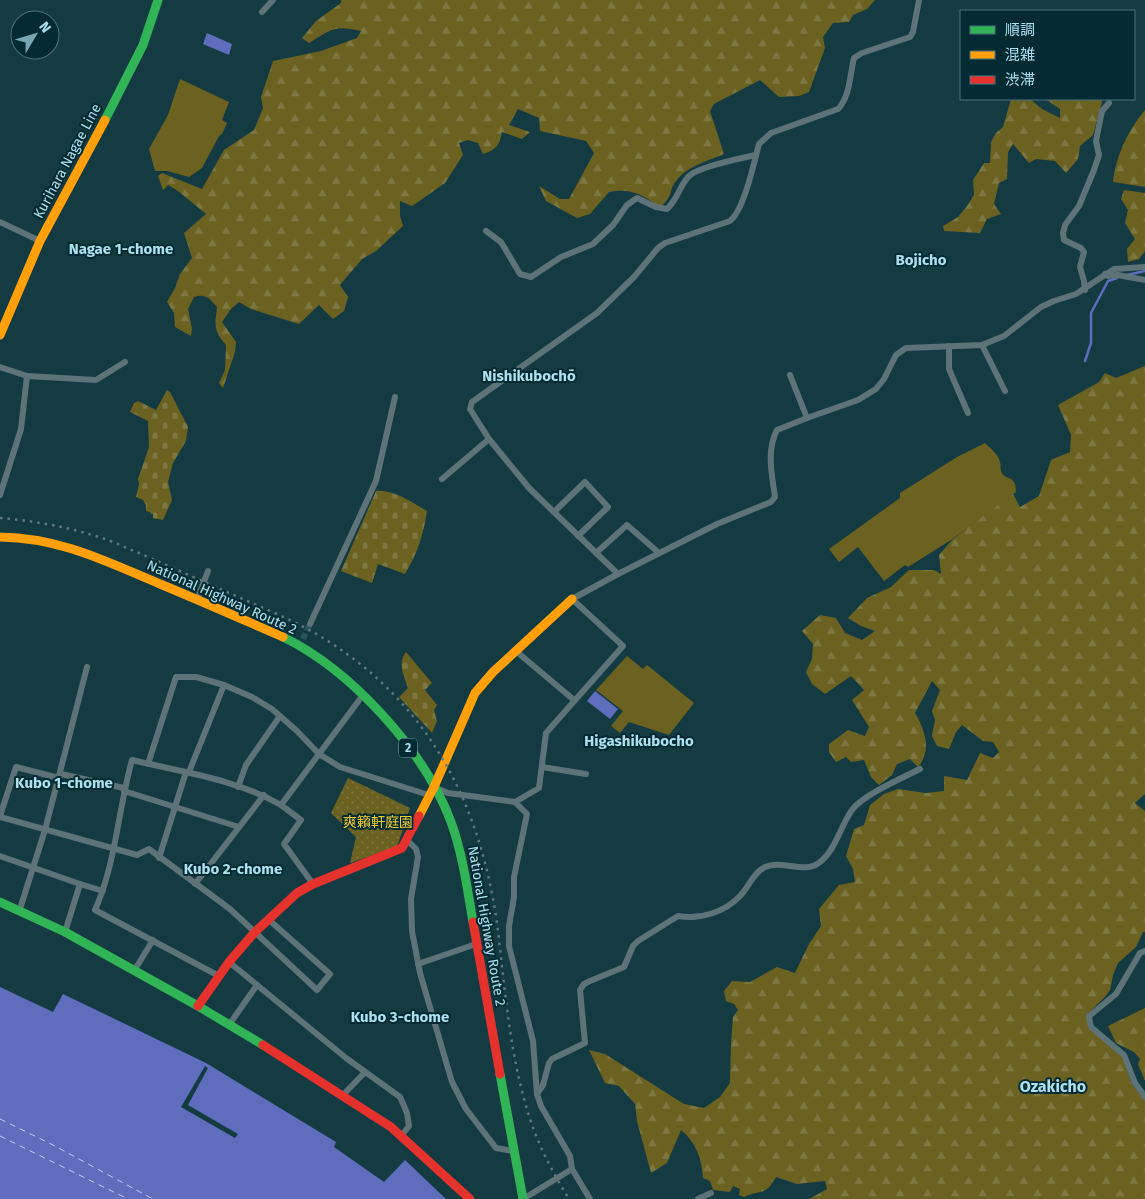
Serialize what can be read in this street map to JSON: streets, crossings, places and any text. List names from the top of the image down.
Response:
{
  "streets": {
    "main road": ["Kurihara Nagae Line", "National Highway Route 2", "2"]
  },
  "districts": [
    "Nagae 1-chome",
    "Bojicho",
    "Nishikubochō",
    "Higashikubocho",
    "Kubo 1-chome",
    "Kubo 2-chome",
    "Kubo 3-chome",
    "Ozakicho"
  ],
  "parks": ["爽籟軒庭園"],
  "legend": ["順調", "混雑", "渋滞"],
  "north": "top right"
}
